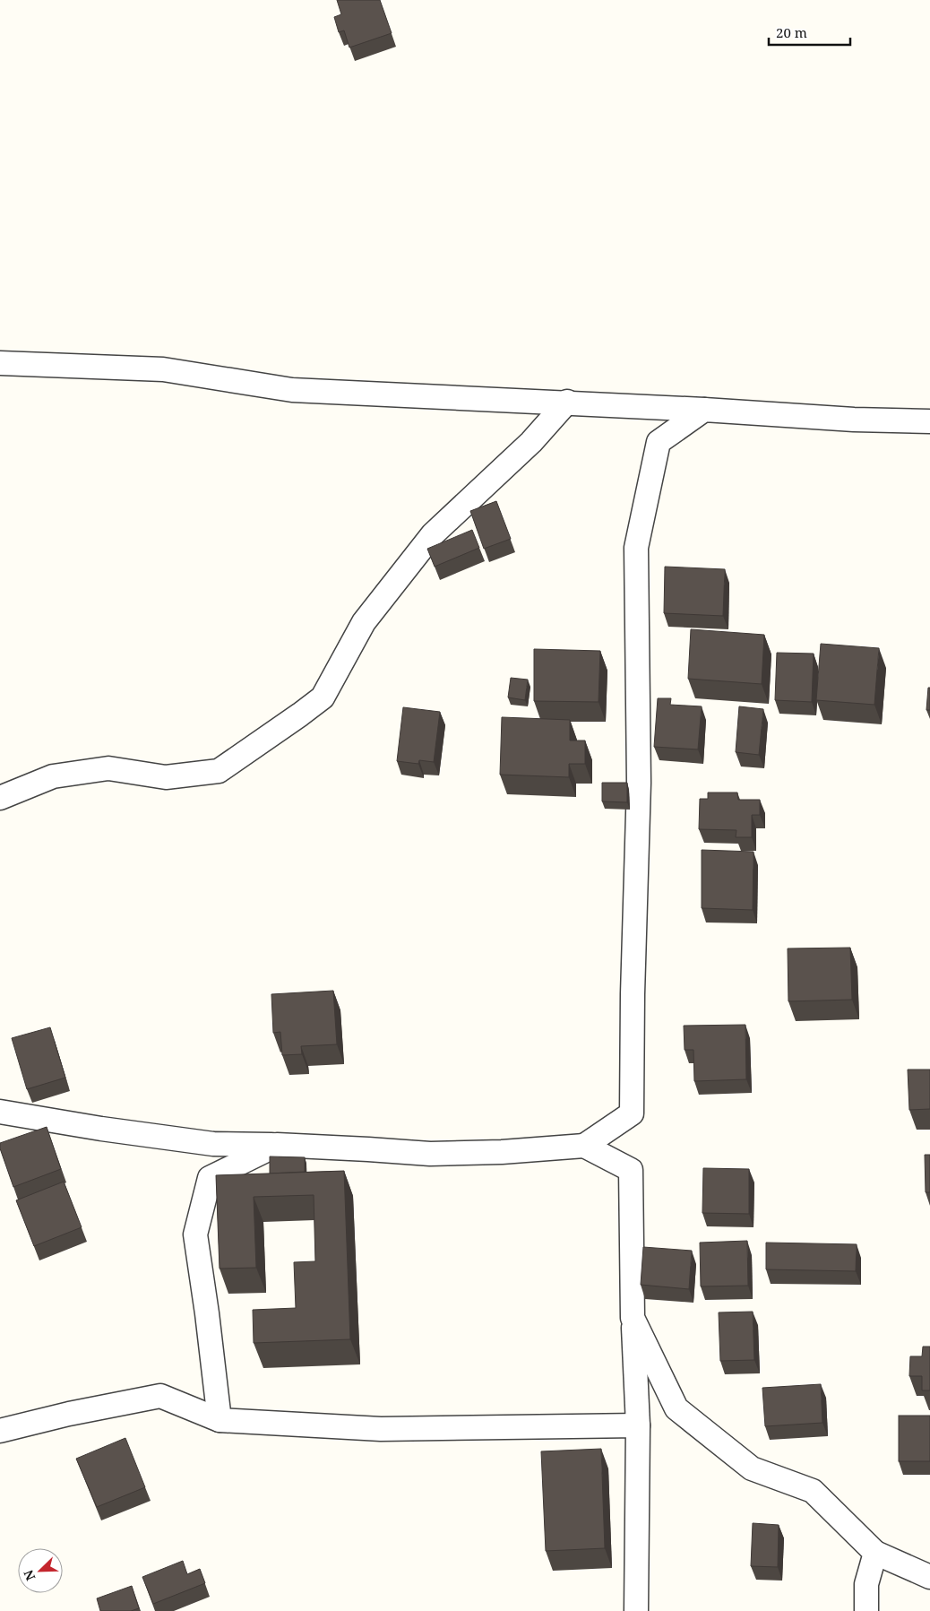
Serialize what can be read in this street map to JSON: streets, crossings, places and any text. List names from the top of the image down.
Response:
{
  "scale_bar": "20 m",
  "north": "bottom left"
}
